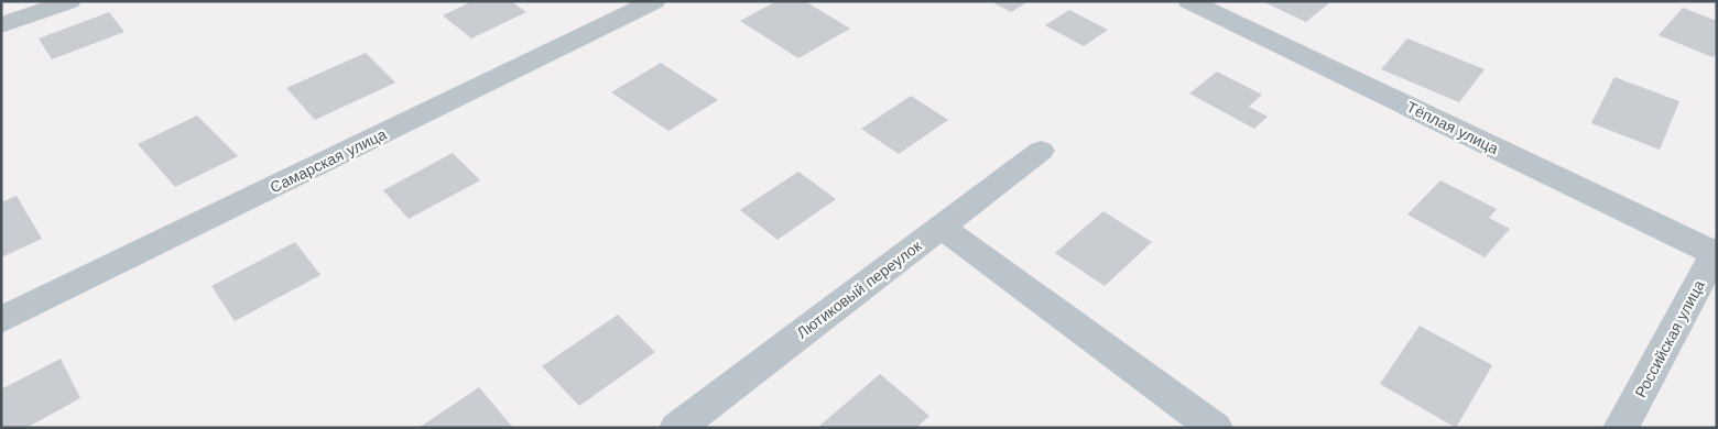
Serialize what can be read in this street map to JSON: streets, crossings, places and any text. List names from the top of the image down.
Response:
{
  "streets": {
    "street": [
      "Тёплая улица",
      "Самарская улица",
      "Лютиковый переулок",
      "Российская улица"
    ]
  },
  "crossings": [
    ["Тёплая улица", "Российская улица"]
  ]
}
